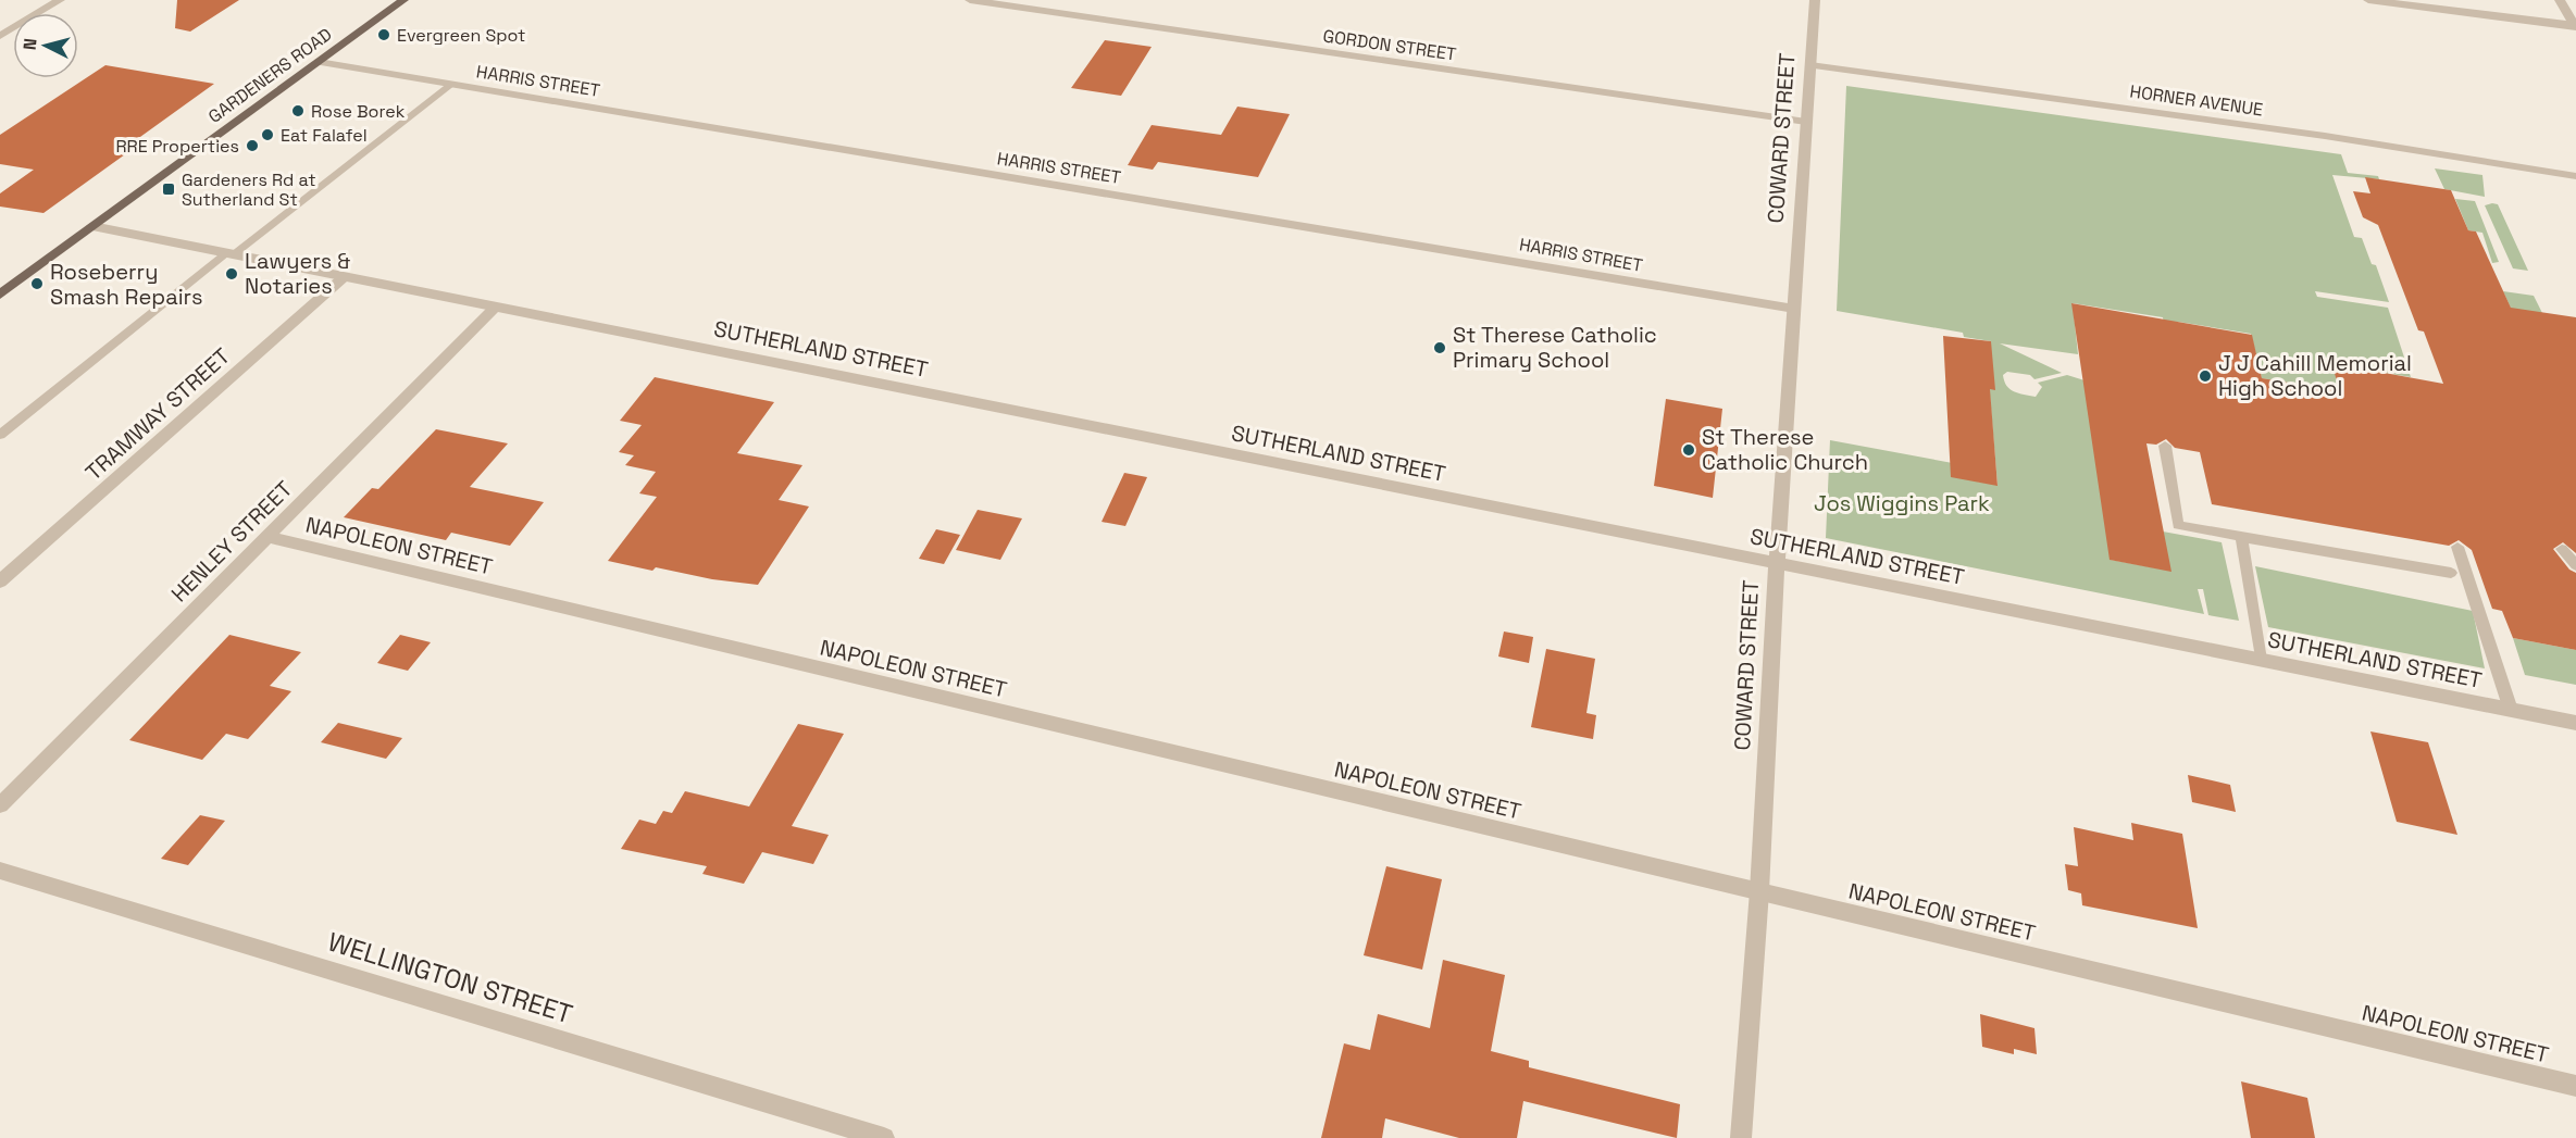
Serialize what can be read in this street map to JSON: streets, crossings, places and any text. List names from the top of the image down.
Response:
{
  "streets": {
    "main road": ["GARDENERS ROAD"],
    "street": [
      "GORDON STREET",
      "HARRIS STREET",
      "HORNER AVENUE",
      "COWARD STREET",
      "SUTHERLAND STREET",
      "TRAMWAY STREET",
      "HENLEY STREET",
      "NAPOLEON STREET",
      "WELLINGTON STREET"
    ]
  },
  "crossings": [
    ["GORDON STREET", "COWARD STREET"],
    ["GARDENERS ROAD", "HARRIS STREET"],
    ["GARDENERS ROAD", "SUTHERLAND STREET"],
    ["HARRIS STREET", "COWARD STREET"],
    ["HORNER AVENUE", "COWARD STREET"],
    ["COWARD STREET", "SUTHERLAND STREET"],
    ["COWARD STREET", "NAPOLEON STREET"],
    ["SUTHERLAND STREET", "TRAMWAY STREET"],
    ["SUTHERLAND STREET", "HENLEY STREET"],
    ["HENLEY STREET", "NAPOLEON STREET"]
  ],
  "parks": ["Jos Wiggins Park"],
  "places": {
    "other": [
      "Evergreen Spot",
      "Rose Borek",
      "Eat Falafel",
      "RRE Properties",
      "Lawyers & Notaries",
      "Roseberry Smash Repairs",
      "St Therese Catholic Primary School",
      "J J Cahill Memorial High School",
      "St Therese Catholic Church"
    ],
    "transit": ["Gardeners Rd at Sutherland St"]
  },
  "north": "left"
}
